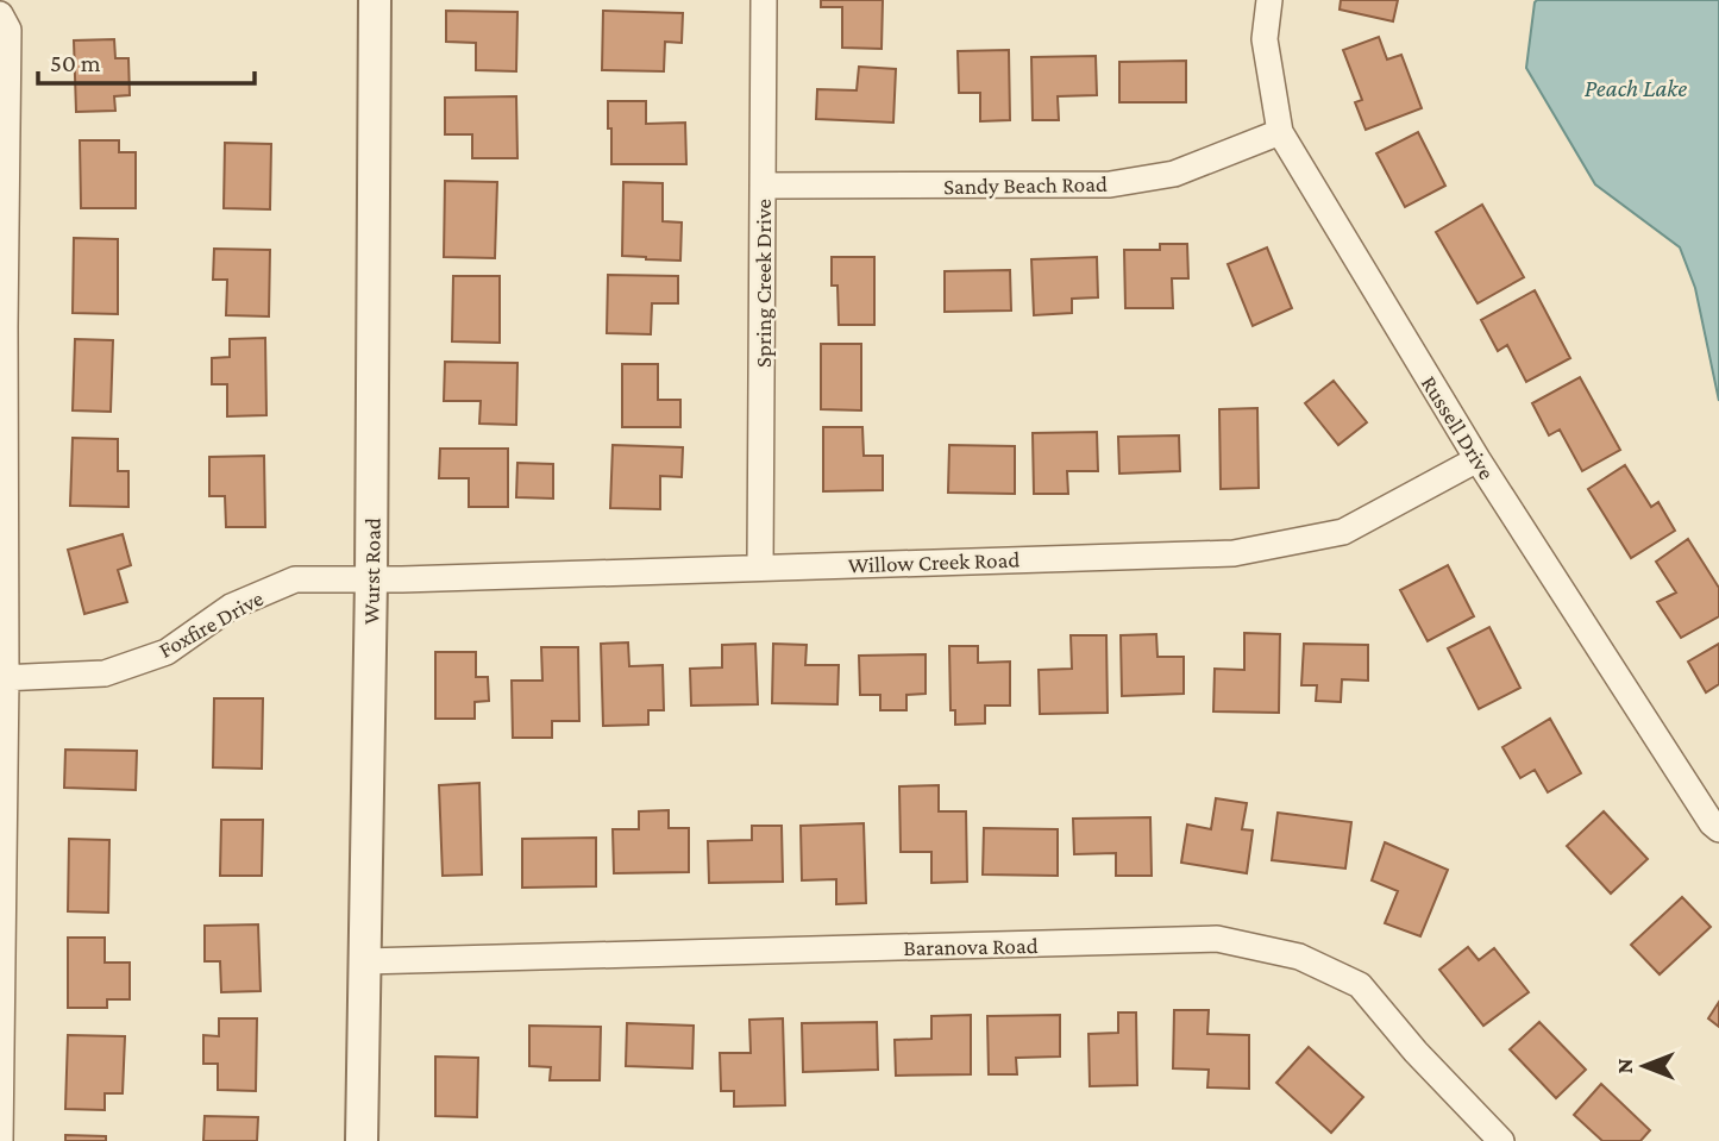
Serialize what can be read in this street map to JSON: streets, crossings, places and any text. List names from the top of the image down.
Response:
{
  "streets": {
    "street": [
      "Sandy Beach Road",
      "Spring Creek Drive",
      "Russell Drive",
      "Willow Creek Road",
      "Wurst Road",
      "Foxfire Drive",
      "Baranova Road"
    ]
  },
  "crossings": [
    ["Sandy Beach Road", "Spring Creek Drive"],
    ["Sandy Beach Road", "Russell Drive"],
    ["Spring Creek Drive", "Willow Creek Road"],
    ["Russell Drive", "Willow Creek Road"],
    ["Willow Creek Road", "Wurst Road"],
    ["Willow Creek Road", "Foxfire Drive"],
    ["Wurst Road", "Foxfire Drive"],
    ["Wurst Road", "Baranova Road"]
  ],
  "water": ["Peach Lake"],
  "scale_bar": "50 m",
  "north": "left"
}
